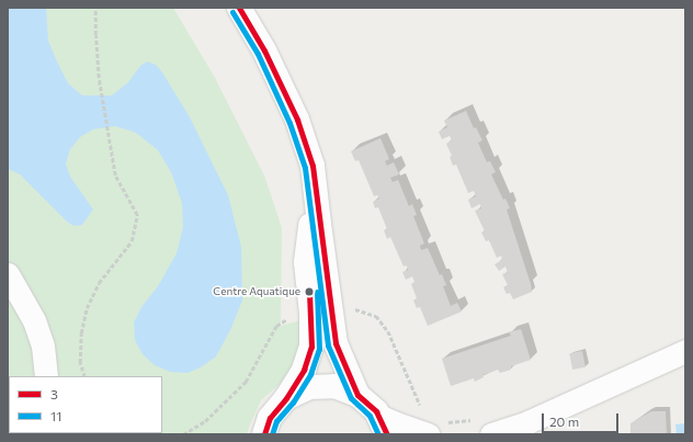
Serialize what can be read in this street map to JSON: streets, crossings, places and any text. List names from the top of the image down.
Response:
{
  "places": ["Centre Aquatique"],
  "lines": ["transit line 3", "transit line 11"],
  "legend": ["3", "11"],
  "scale_bar": "20 m"
}
